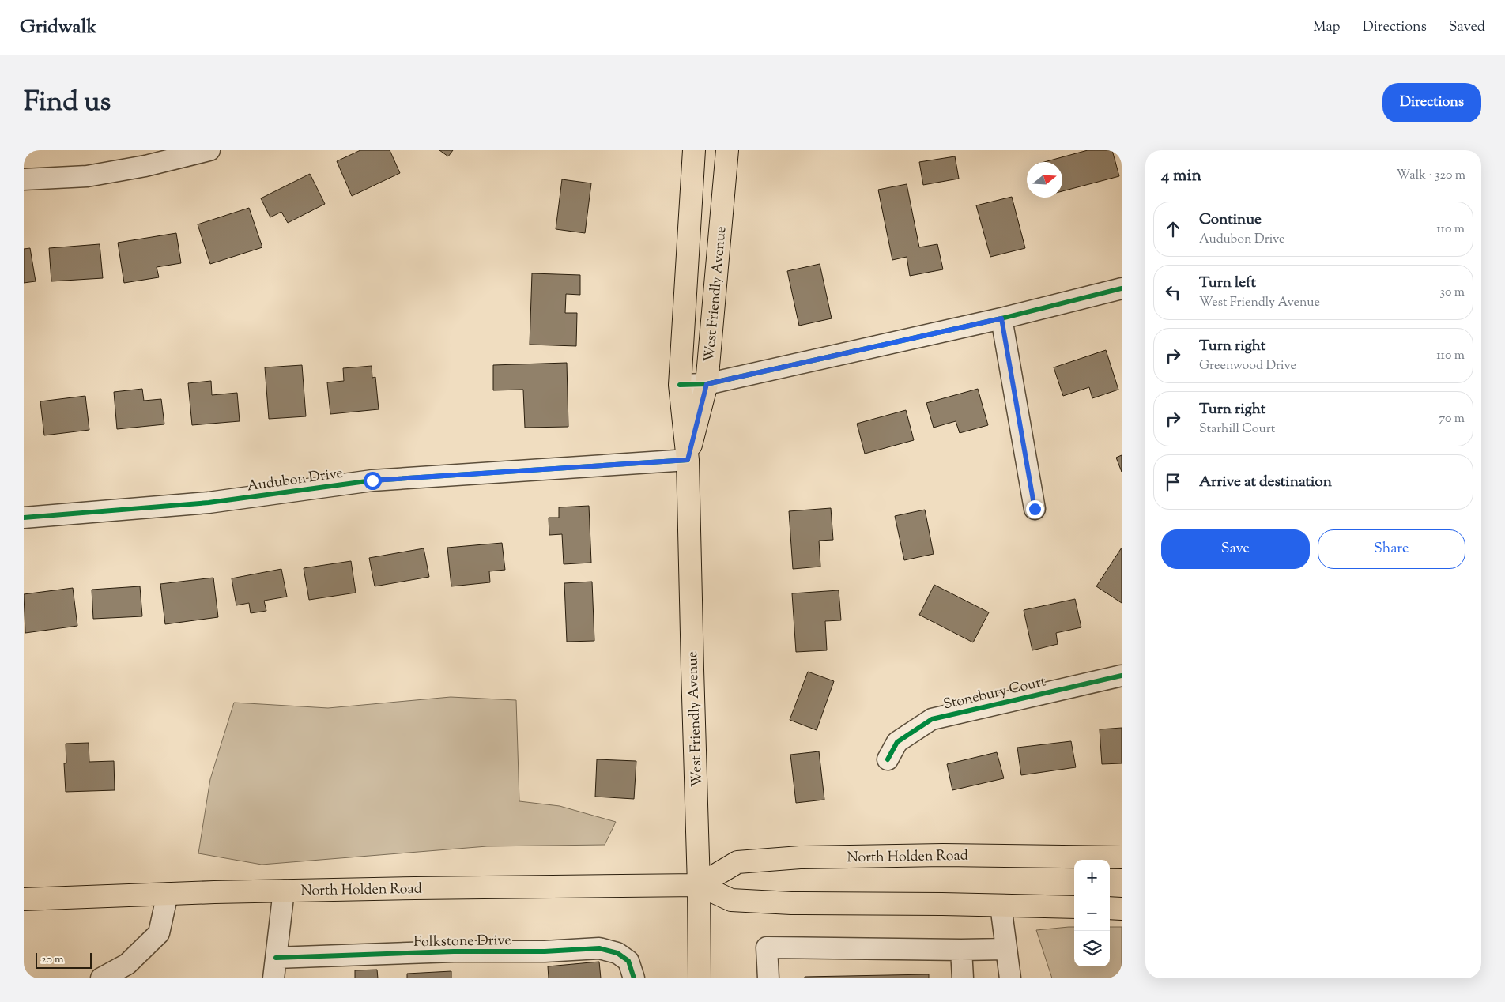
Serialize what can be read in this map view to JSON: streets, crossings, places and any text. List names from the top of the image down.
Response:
{
  "streets": {
    "main road": ["West Friendly Avenue", "North Holden Road"],
    "street": ["Audubon Drive", "Stonebury Court", "Folkstone Drive"]
  },
  "crossings": [
    ["West Friendly Avenue", "Audubon Drive"],
    ["West Friendly Avenue", "North Holden Road"]
  ],
  "scale_bar": "20 m",
  "north": "right",
  "page": {
    "header": "Gridwalk",
    "nav": ["Map", "Directions", "Saved"],
    "title": "Find us",
    "buttons": [
      "Directions",
      ["Save", "Share"]
    ],
    "heading": ["4 min", "Walk · 320 m"],
    "list": [
      ["Continue", "Audubon Drive", "110 m"],
      ["Turn left", "West Friendly Avenue", "30 m"],
      ["Turn right", "Greenwood Drive", "110 m"],
      ["Turn right", "Starhill Court", "70 m"],
      "Arrive at destination"
    ],
    "map_buttons": ["+", "−"],
    "scale": "20 m"
  }
}
